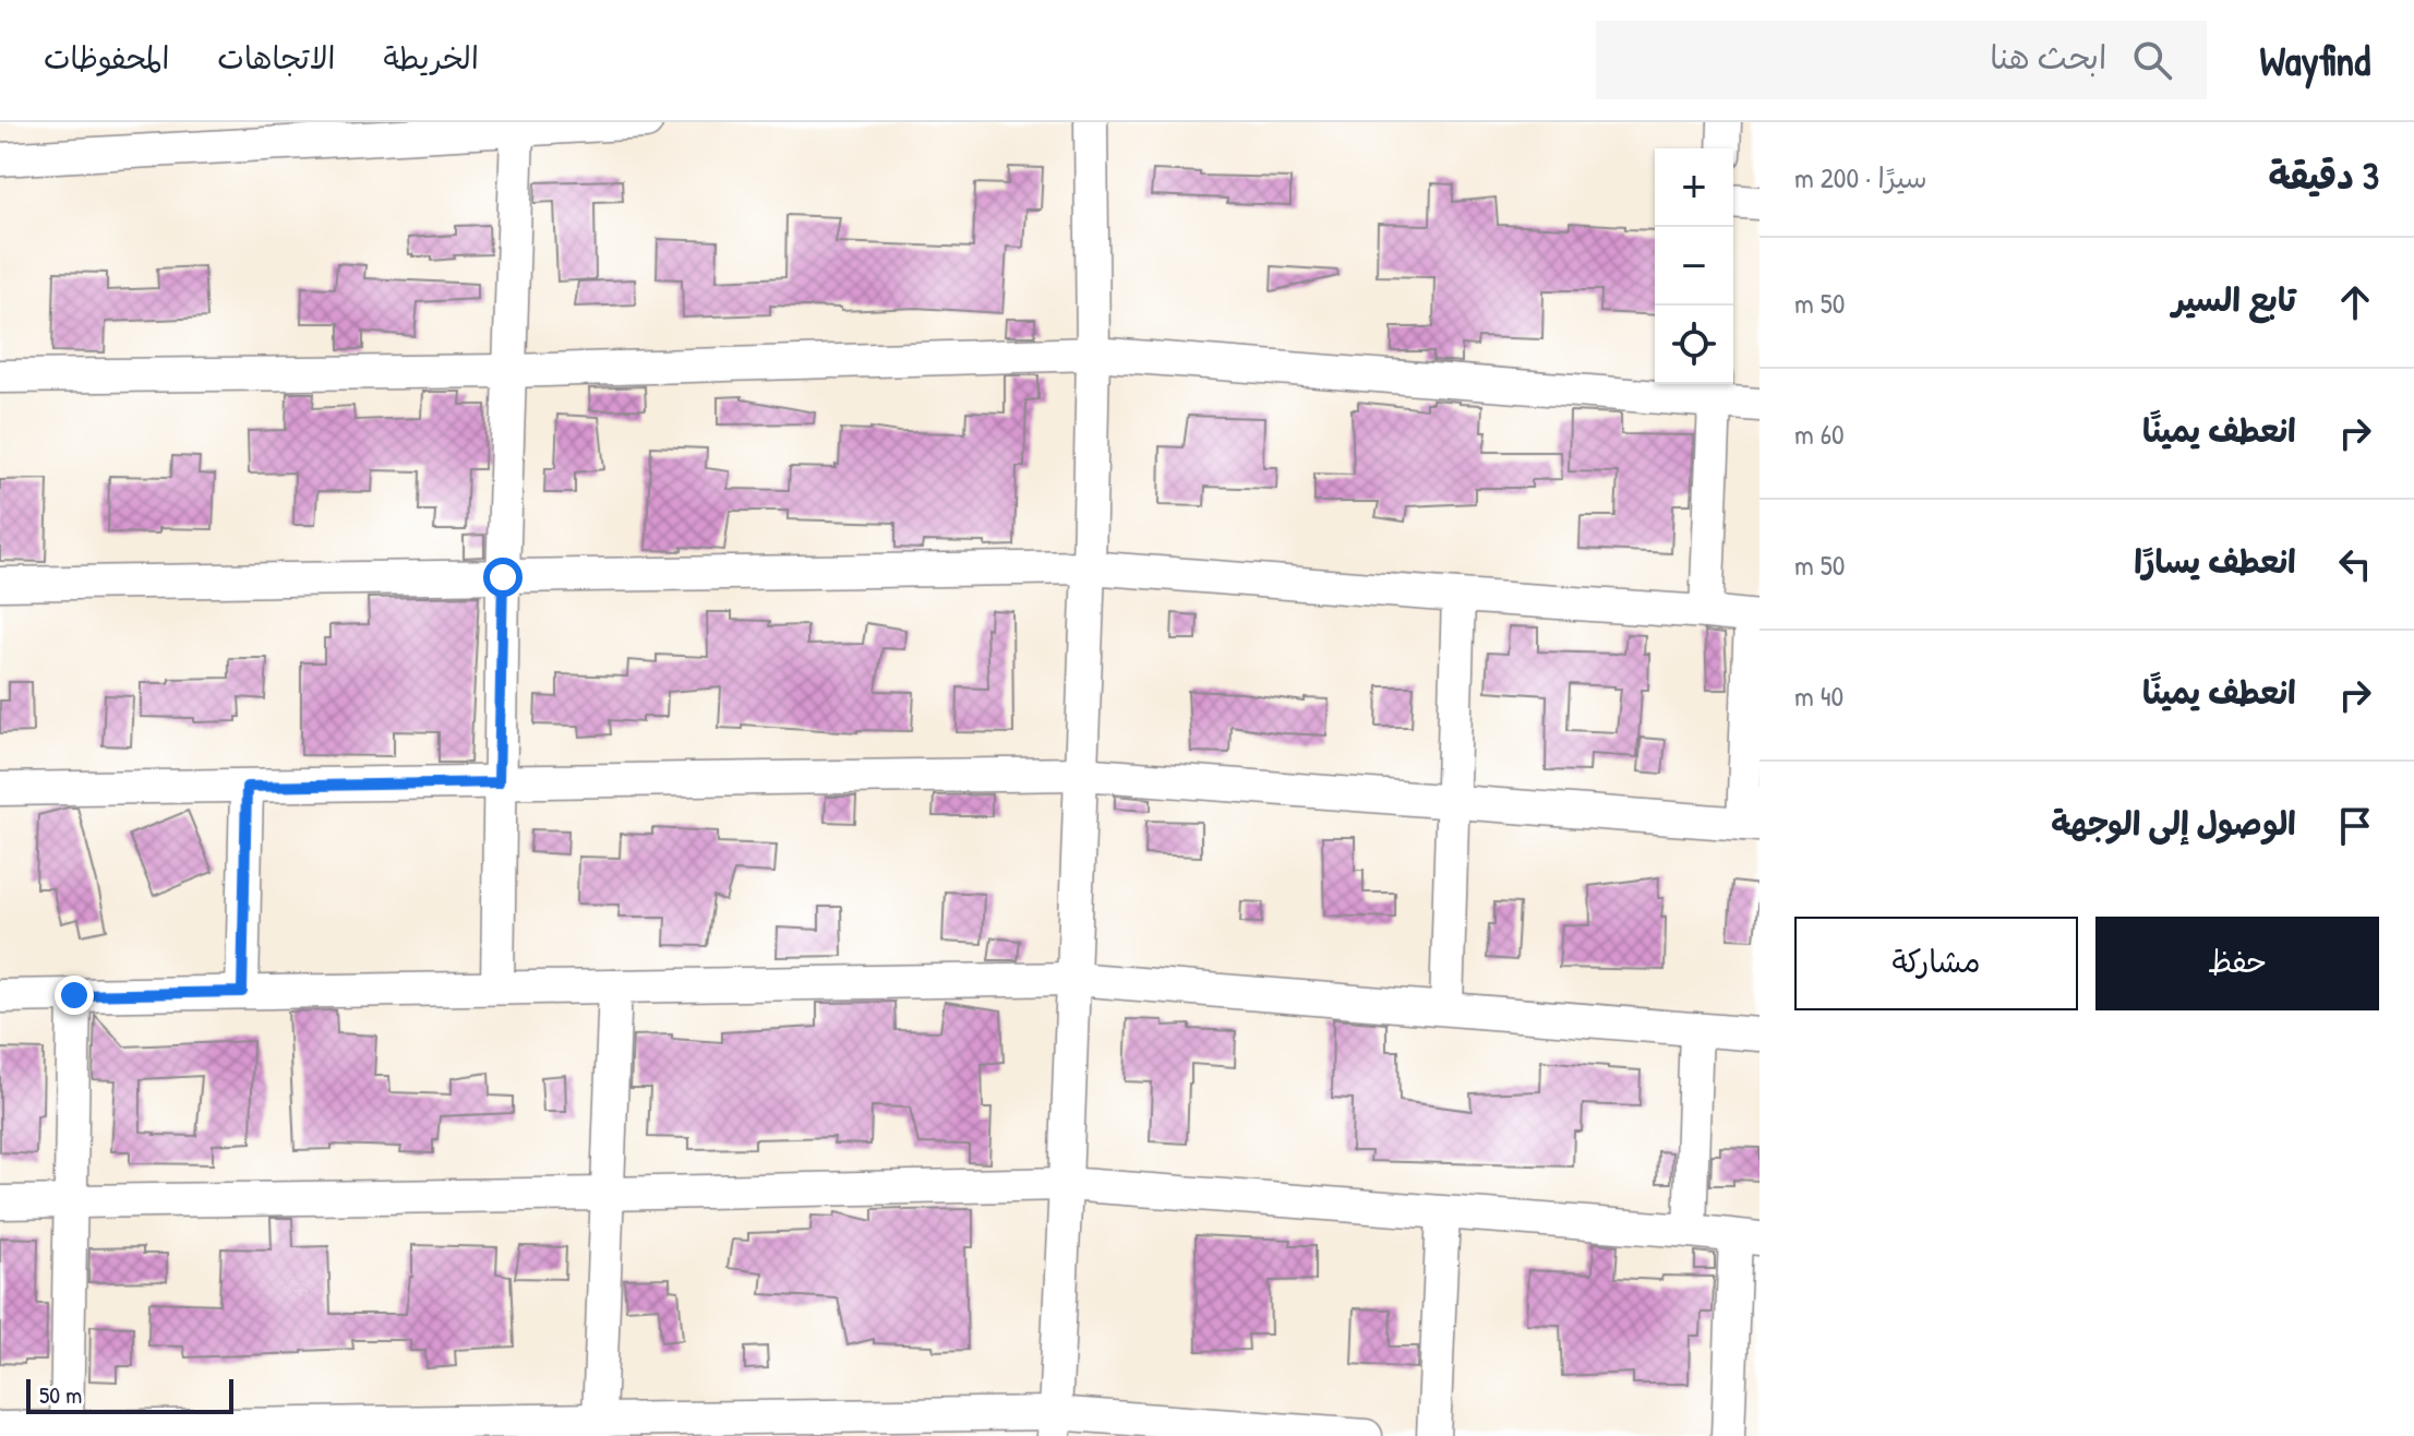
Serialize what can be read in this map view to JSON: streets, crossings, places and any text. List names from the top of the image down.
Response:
{
  "scale_bar": "50 m",
  "page": {
    "header": "Wayfind",
    "search": "ابحث هنا",
    "nav": ["الخريطة", "الاتجاهات", "المحفوظات"],
    "heading": ["3 دقيقة", "سيرًا · 200 m"],
    "map_buttons": ["+", "−"],
    "list": [
      ["تابع السير", "50 m"],
      ["انعطف يمينًا", "60 m"],
      ["انعطف يسارًا", "50 m"],
      ["انعطف يمينًا", "40 m"],
      "الوصول إلى الوجهة"
    ],
    "buttons": ["حفظ", "مشاركة"],
    "scale": "50 m"
  }
}
